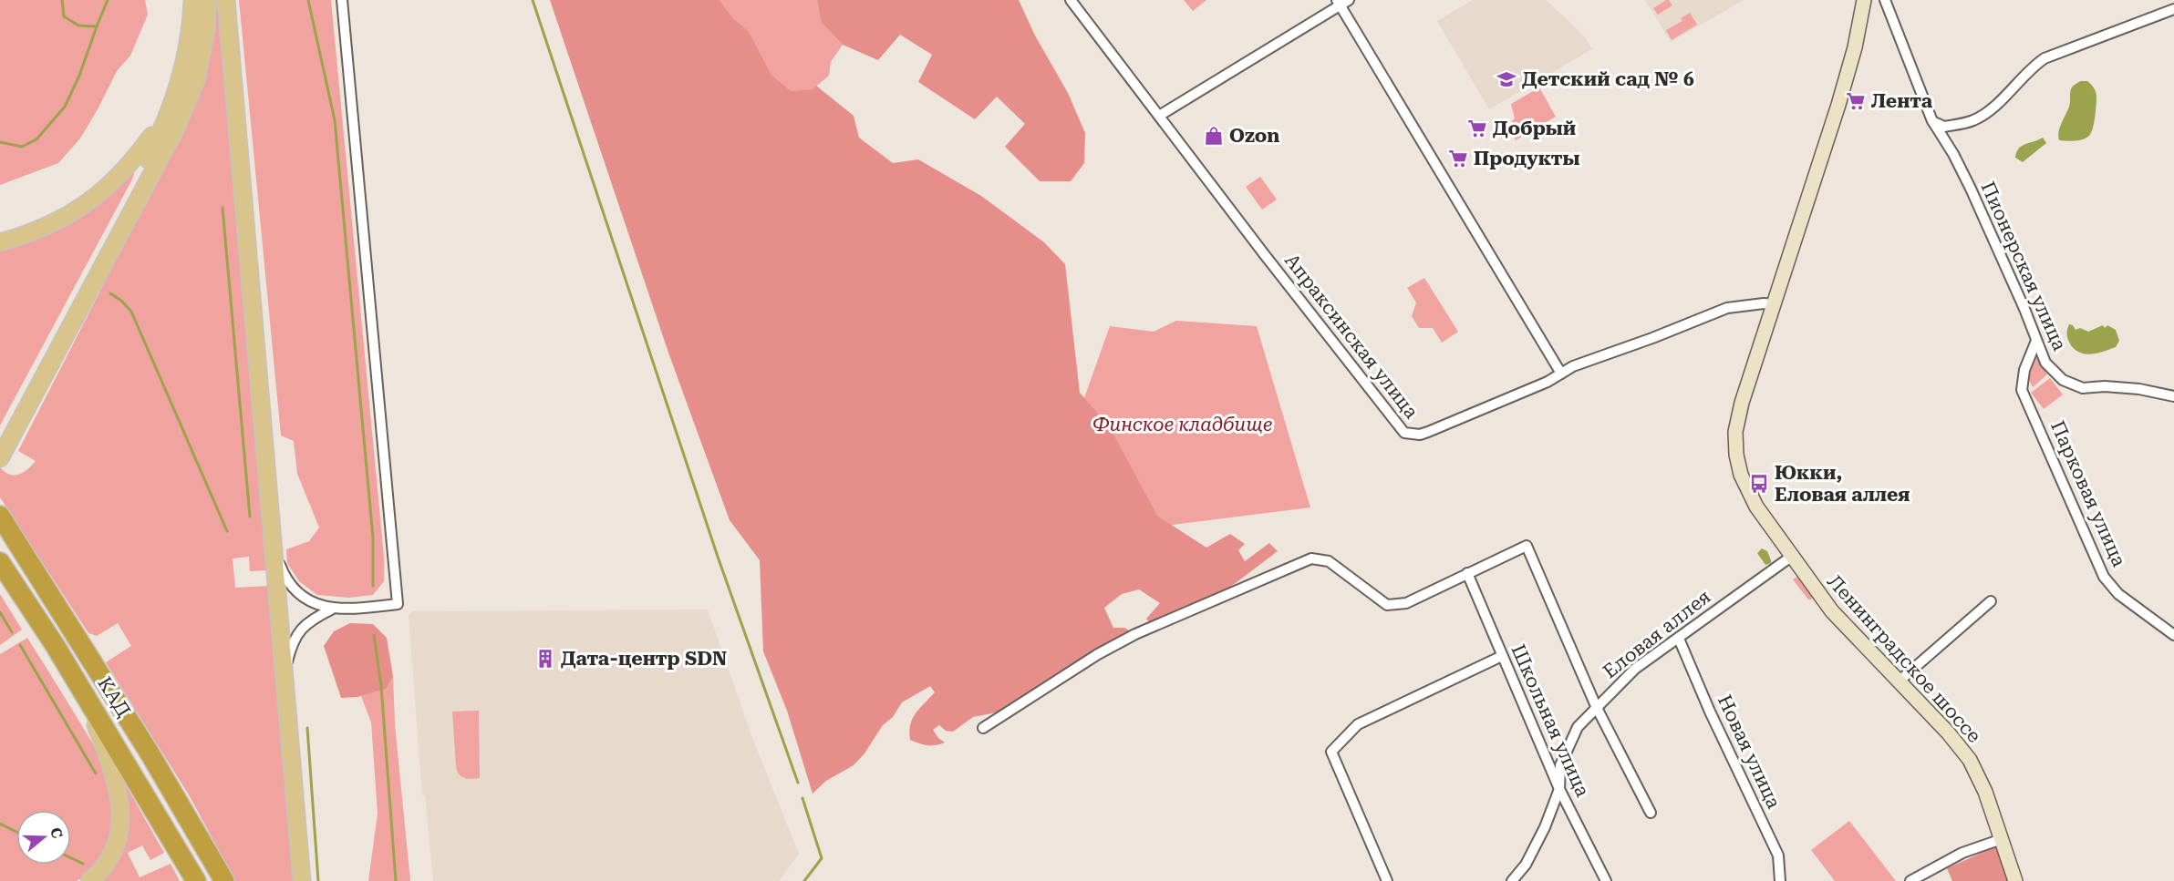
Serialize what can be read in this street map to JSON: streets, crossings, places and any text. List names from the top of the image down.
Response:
{
  "streets": {
    "highway": ["КАД"],
    "main road": ["Ленинградское шоссе"],
    "street": [
      "Пионерская улица",
      "Апраксинская улица",
      "Парковая улица",
      "Еловая аллея",
      "Школьная улица",
      "Новая улица"
    ]
  },
  "crossings": [
    ["Пионерская улица", "Парковая улица"],
    ["Апраксинская улица", "Ленинградское шоссе"],
    ["Еловая аллея", "Ленинградское шоссе"],
    ["Еловая аллея", "Школьная улица"],
    ["Еловая аллея", "Новая улица"]
  ],
  "parks": ["Финское кладбище"],
  "places": {
    "school or university": ["Детский сад № 6"],
    "supermarket": ["Лента", "Добрый", "Продукты"],
    "shop": ["Ozon"],
    "bus stop": ["Юкки, Еловая аллея"],
    "building": ["Дата-центр SDN"]
  },
  "north": "right"
}
